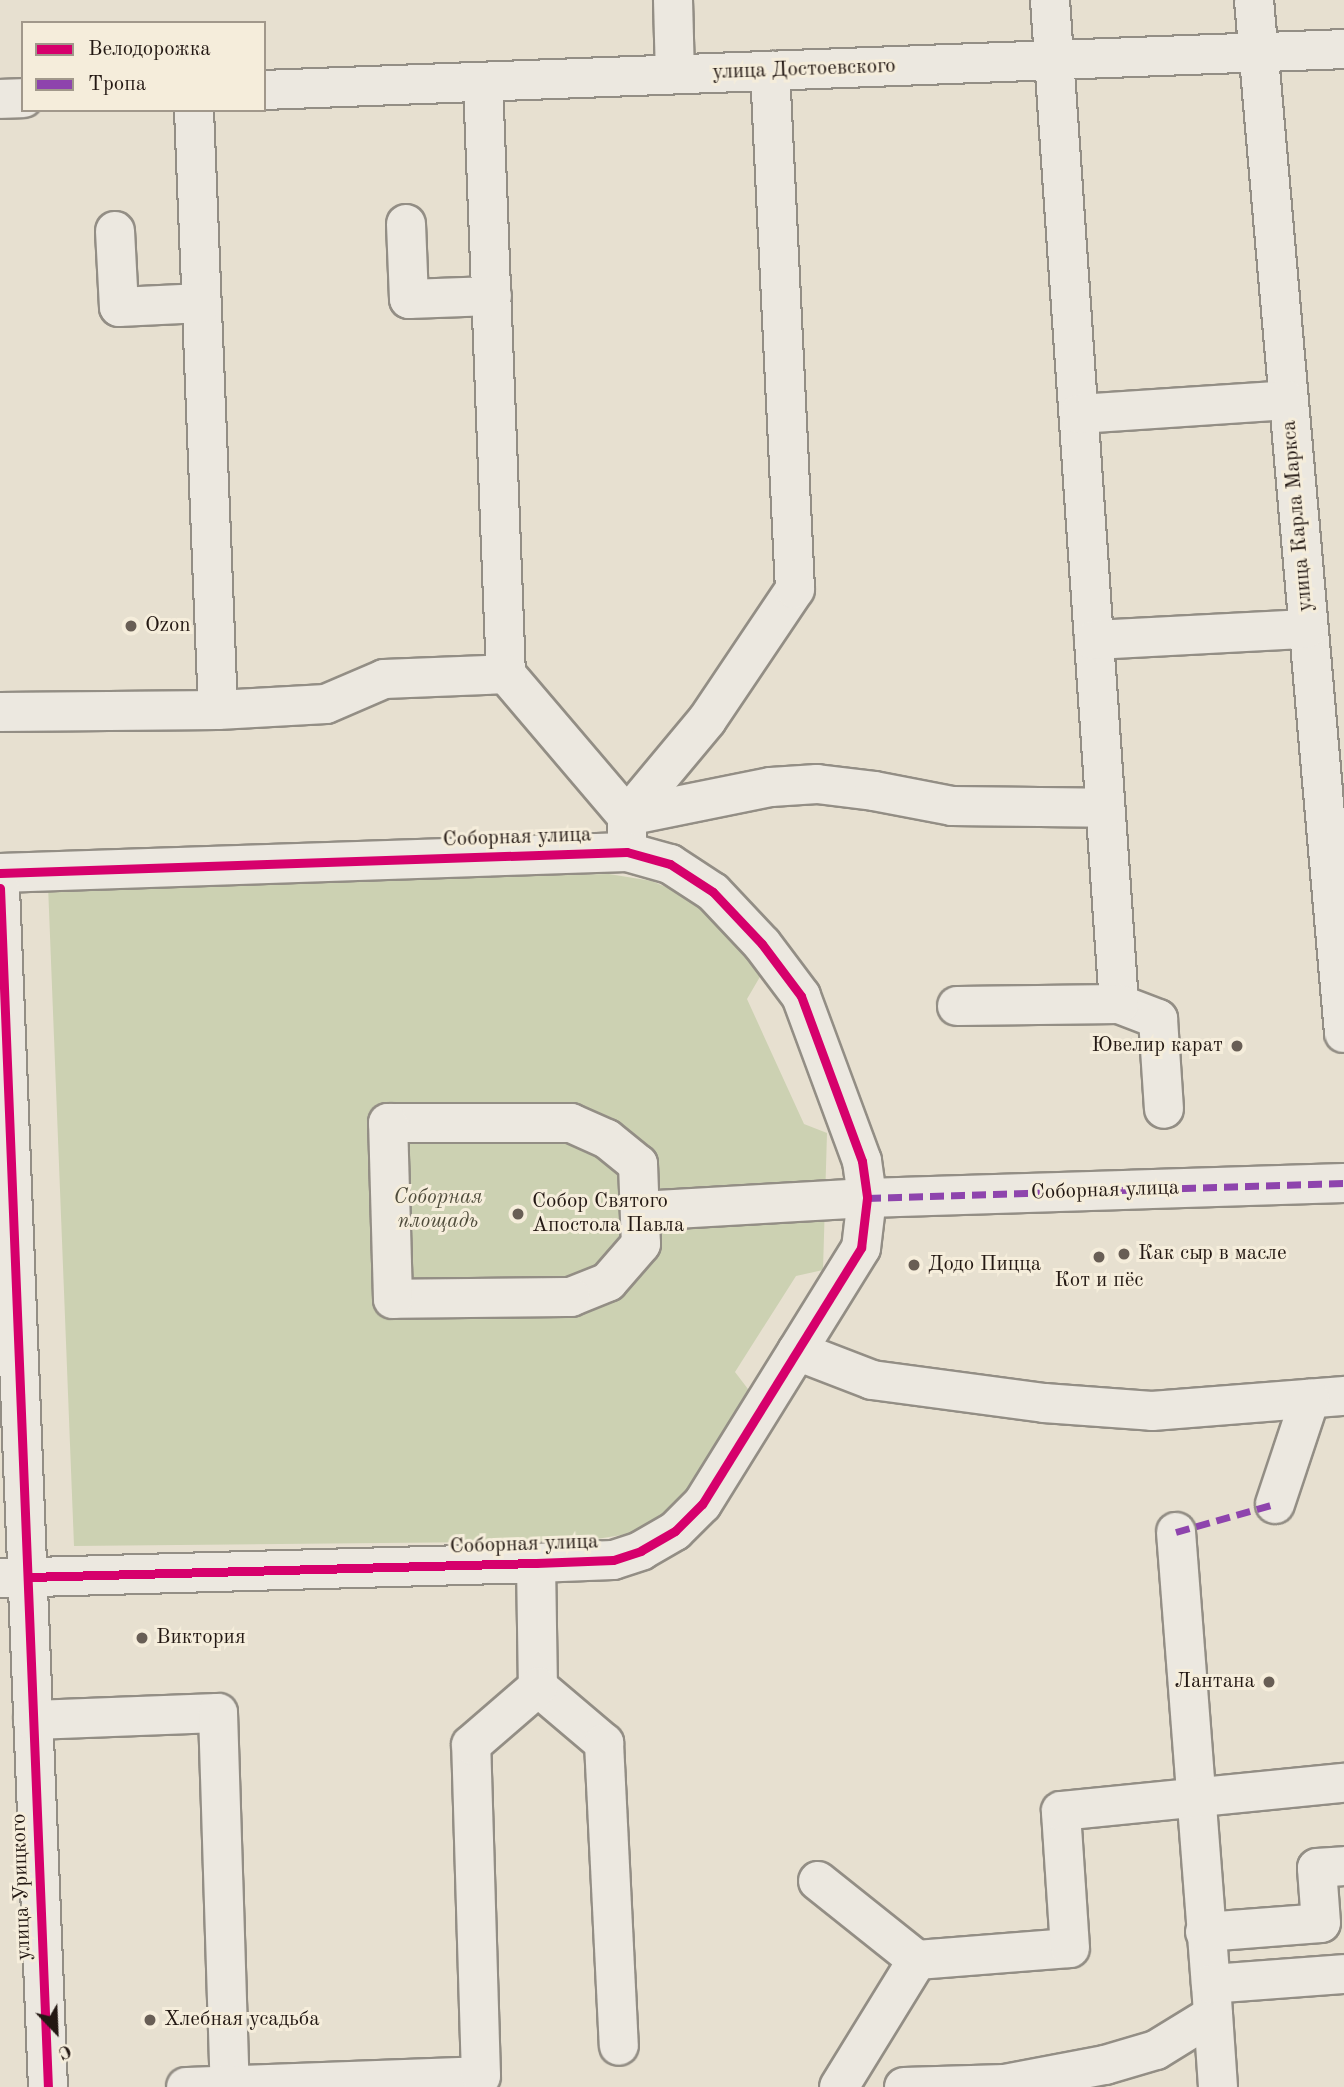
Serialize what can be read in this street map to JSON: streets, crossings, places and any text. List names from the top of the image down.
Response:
{
  "streets": {
    "street": [
      "улица Достоевского",
      "улица Карла Маркса",
      "Соборная улица",
      "улица Урицкого"
    ]
  },
  "crossings": [
    ["улица Достоевского", "улица Карла Маркса"],
    ["Соборная улица", "улица Урицкого"]
  ],
  "parks": ["Соборная площадь"],
  "places": [
    "Ozon",
    "Ювелир карат",
    "Собор Святого Апостола Павла",
    "Как сыр в масле",
    "Кот и пёс",
    "Додо Пицца",
    "Виктория",
    "Лантана",
    "Хлебная усадьба"
  ],
  "legend": ["Велодорожка", "Тропа"],
  "north": "bottom right"
}
